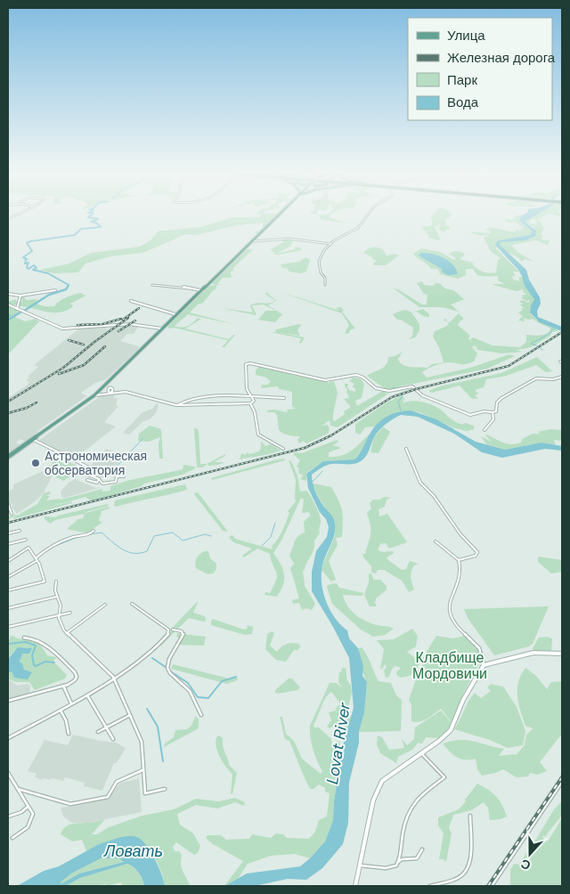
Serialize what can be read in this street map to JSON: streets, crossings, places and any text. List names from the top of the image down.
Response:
{
  "water": ["Lovat River", "Ловать"],
  "parks": ["Кладбище Мордовичи"],
  "places": ["Aстрономическая обсерватория"],
  "legend": [
    "Улица",
    "Железная дорога",
    "Парк",
    "Вода"
  ],
  "north": "bottom"
}
